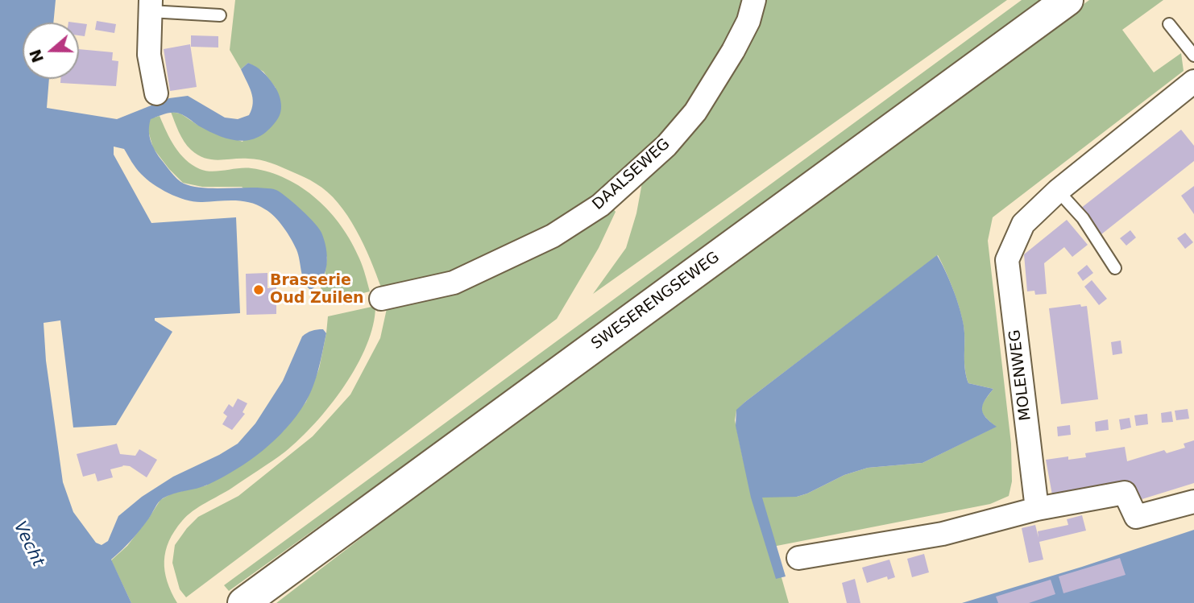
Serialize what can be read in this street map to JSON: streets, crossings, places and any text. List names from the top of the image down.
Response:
{
  "streets": {
    "main road": ["SWESERENGSEWEG"],
    "street": ["DAALSEWEG", "MOLENWEG"]
  },
  "water": ["Vecht"],
  "places": ["Brasserie Oud Zuilen"],
  "north": "left"
}
